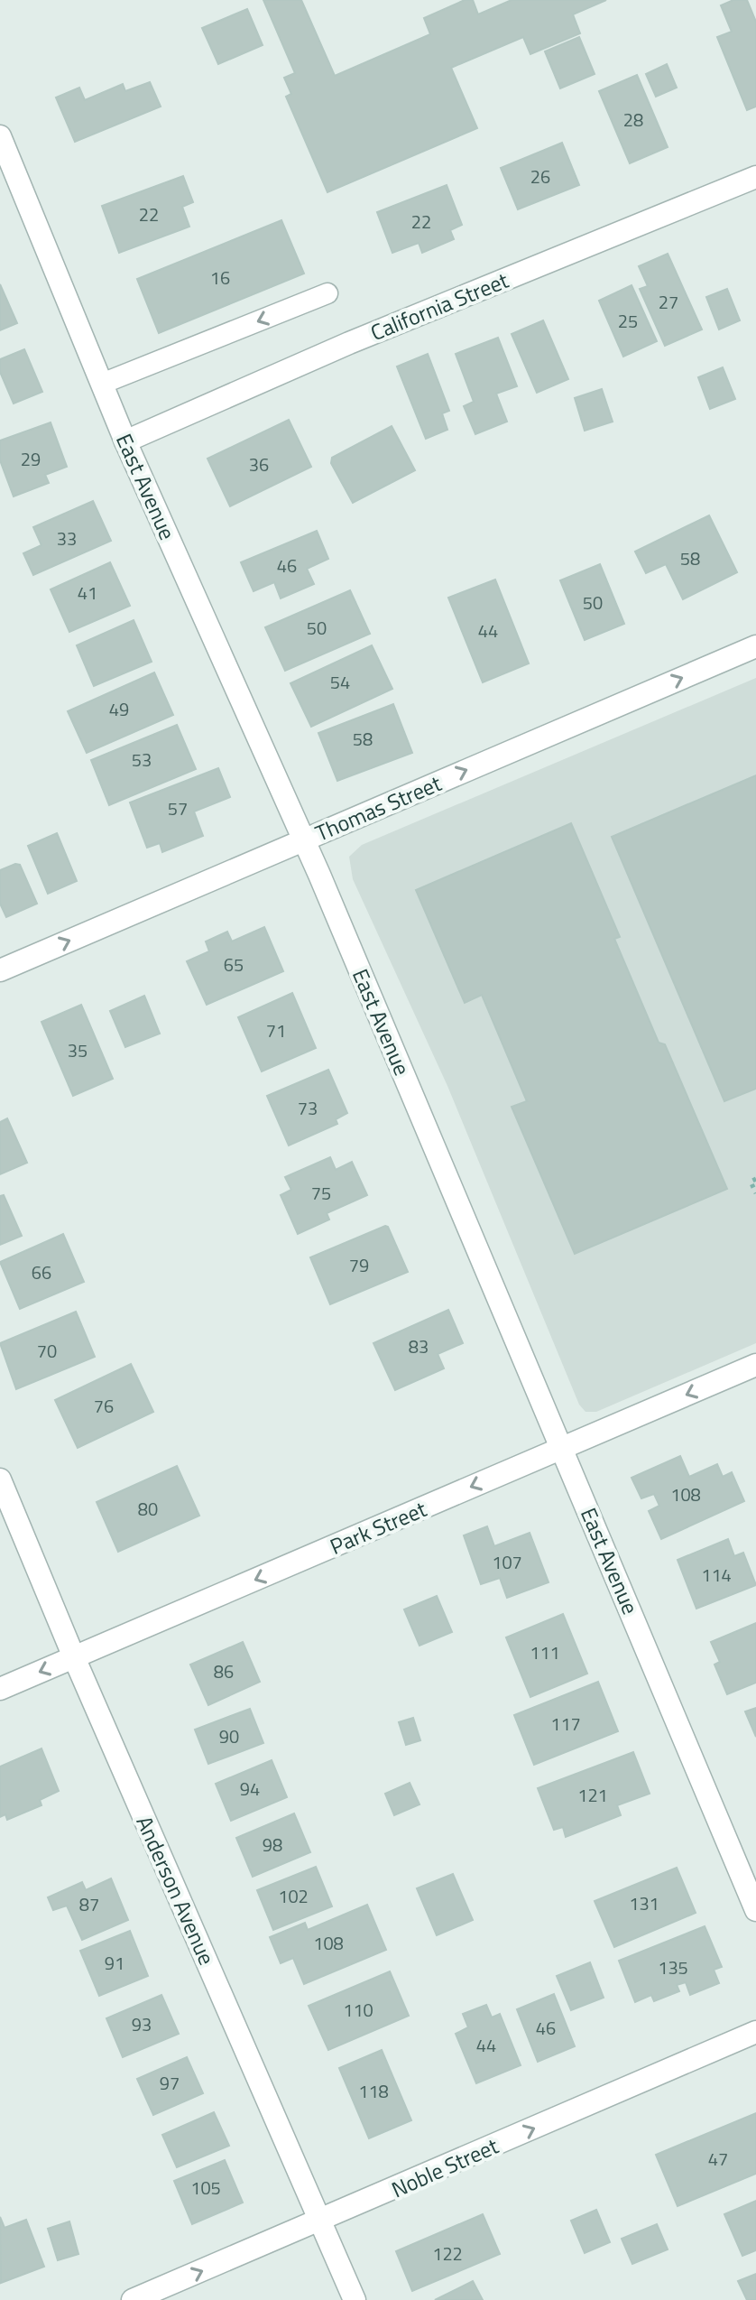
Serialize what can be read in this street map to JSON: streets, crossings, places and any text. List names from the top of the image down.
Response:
{
  "streets": {
    "street": [
      "California Street",
      "East Avenue",
      "Thomas Street",
      "Park Street",
      "Anderson Avenue",
      "Noble Street"
    ]
  },
  "crossings": [
    ["California Street", "East Avenue"],
    ["East Avenue", "Thomas Street"],
    ["East Avenue", "Park Street"],
    ["Park Street", "Anderson Avenue"],
    ["Anderson Avenue", "Noble Street"]
  ],
  "one_way": ["Thomas Street", "Park Street", "Noble Street"],
  "house_numbers": [
    "28",
    "26",
    "22",
    "22",
    "16",
    "27",
    "25",
    "29",
    "36",
    "33",
    "58",
    "46",
    "41",
    "50",
    "50",
    "44",
    "54",
    "49",
    "58",
    "53",
    "57",
    "65",
    "71",
    "35",
    "73",
    "75",
    "79",
    "66",
    "83",
    "70",
    "76",
    "108",
    "80",
    "107",
    "114",
    "111",
    "86",
    "117",
    "90",
    "94",
    "121",
    "98",
    "102",
    "131",
    "87",
    "108",
    "91",
    "135",
    "110",
    "93",
    "46",
    "44",
    "97",
    "118",
    "47",
    "105",
    "122"
  ]
}
